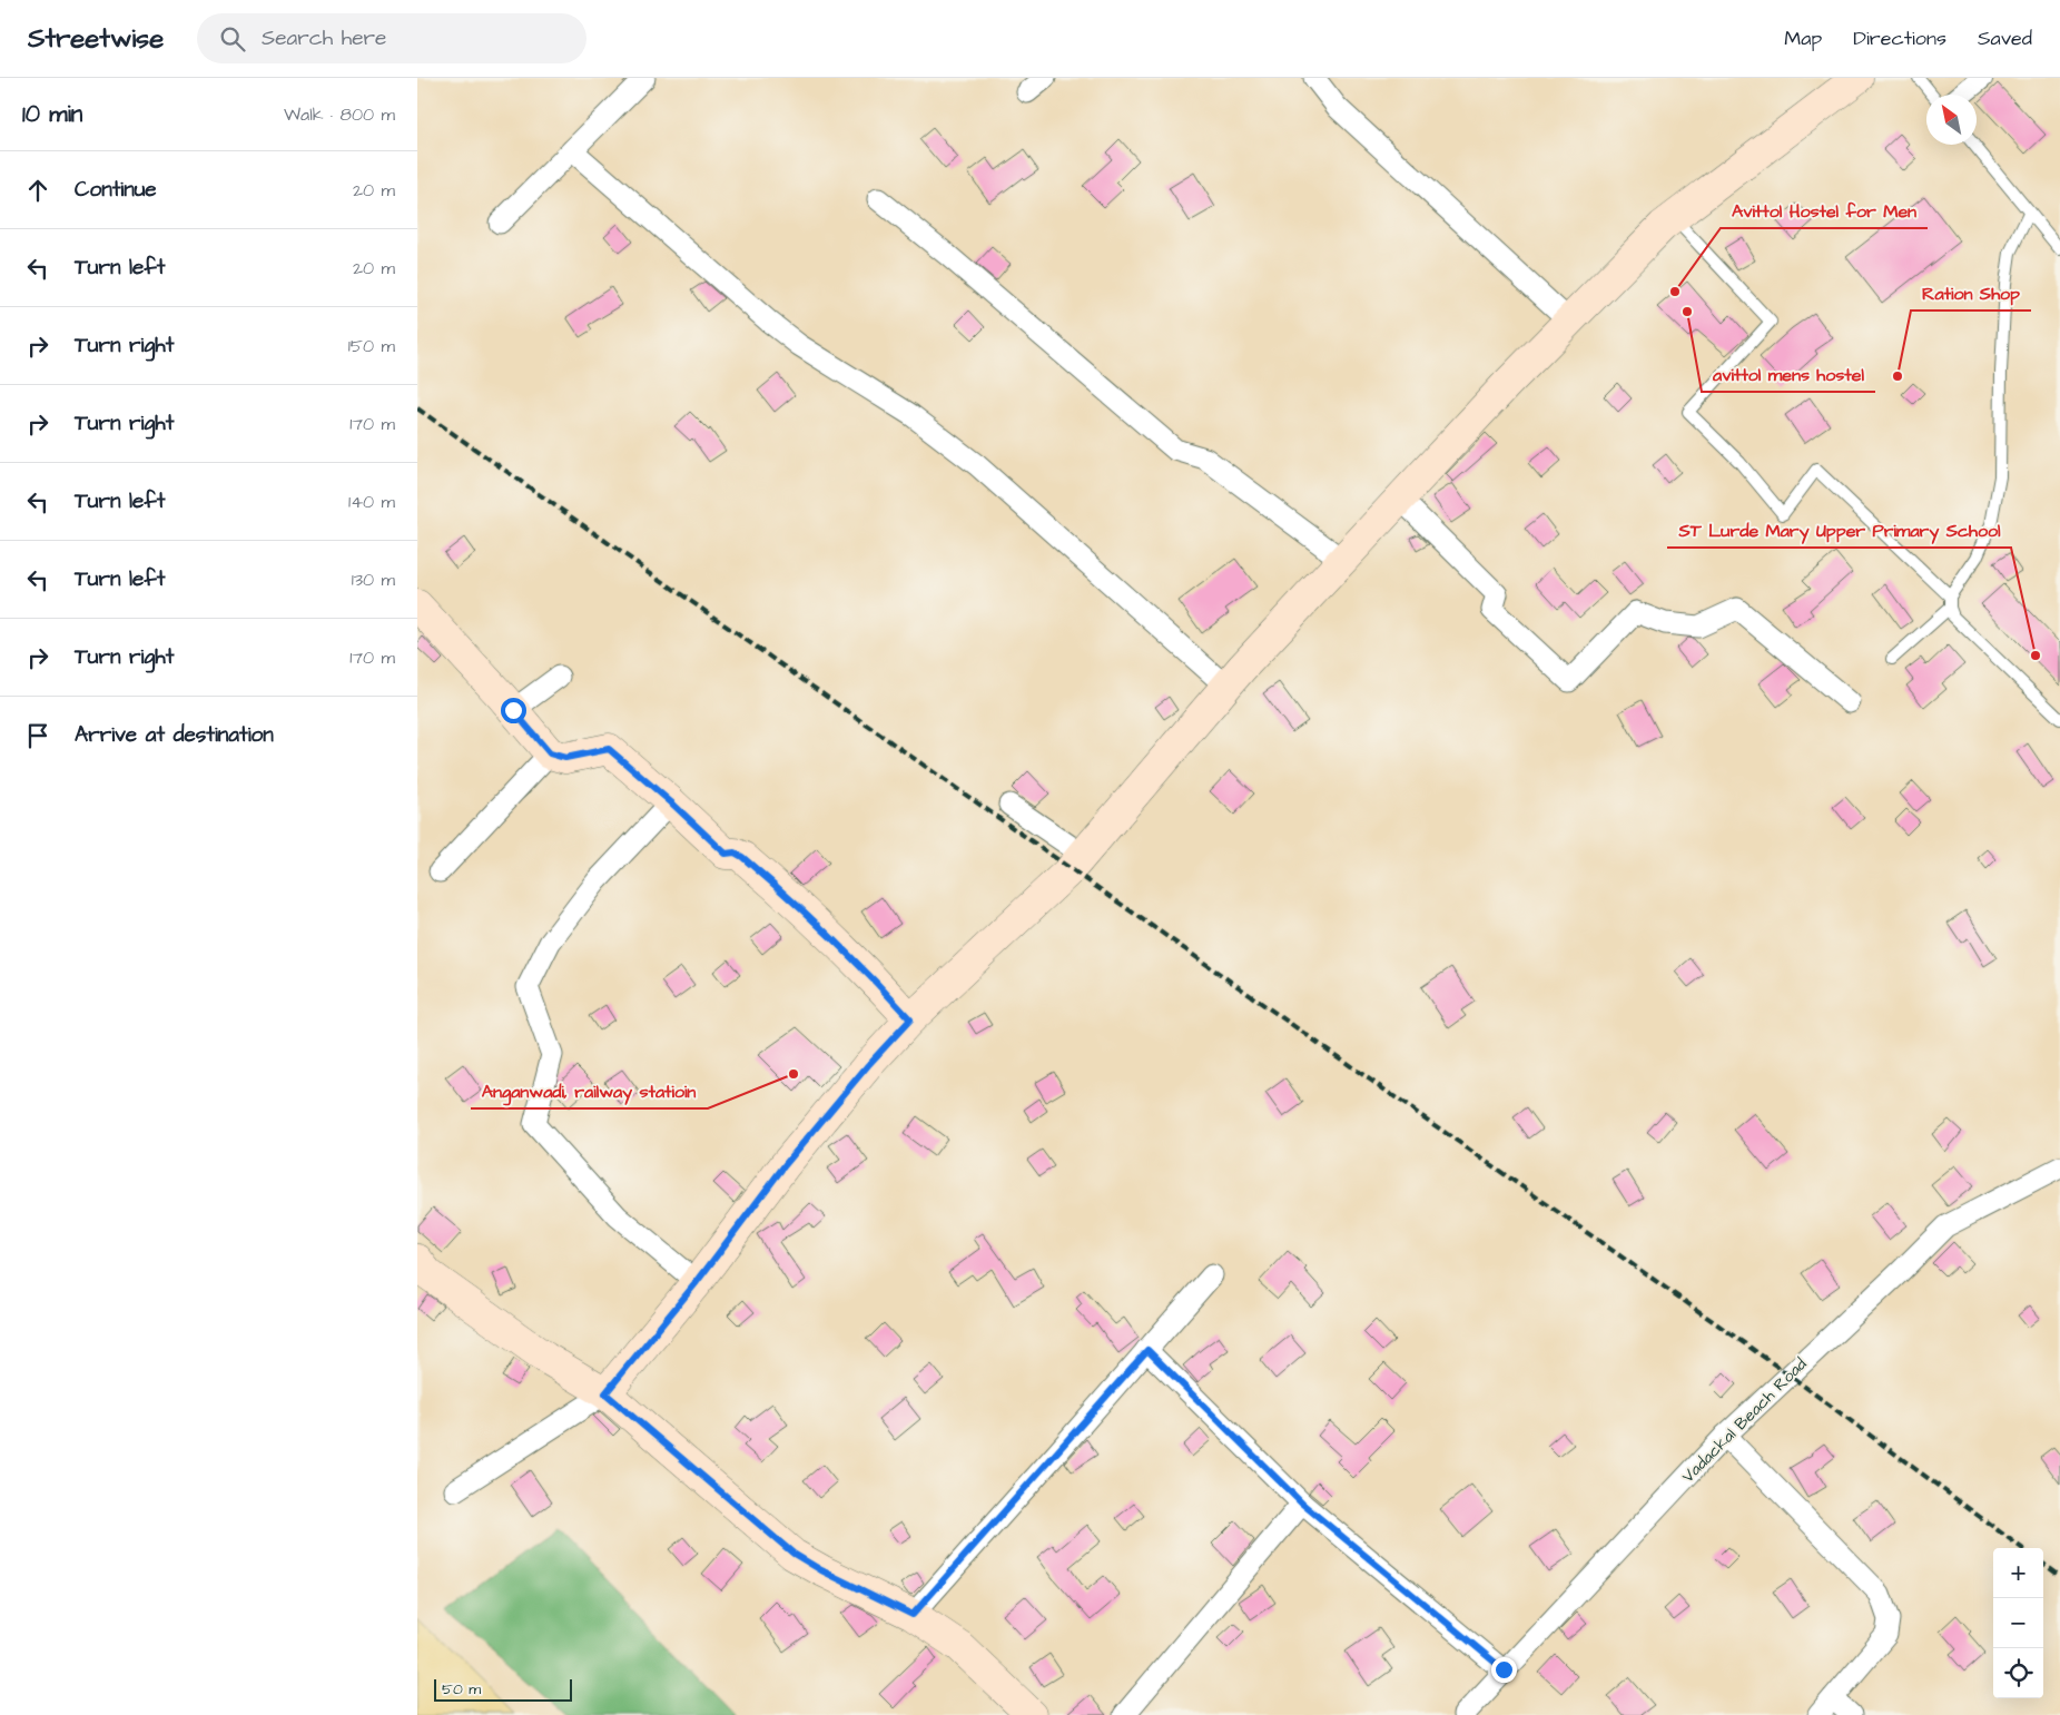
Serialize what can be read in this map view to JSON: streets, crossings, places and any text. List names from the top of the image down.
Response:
{
  "streets": {
    "street": ["Vadackal Beach Road"]
  },
  "places": [
    "Avittol Hostel for Men",
    "avittol mens hostel",
    "Ration Shop",
    "ST Lurde Mary Upper Primary School",
    "Anganwadi, railway statioin"
  ],
  "scale_bar": "50 m",
  "north": "top left",
  "page": {
    "header": "Streetwise",
    "search": "Search here",
    "nav": ["Map", "Directions", "Saved"],
    "heading": ["10 min", "Walk · 800 m"],
    "list": [
      ["Continue", "20 m"],
      ["Turn left", "20 m"],
      ["Turn right", "150 m"],
      ["Turn right", "170 m"],
      ["Turn left", "140 m"],
      ["Turn left", "130 m"],
      ["Turn right", "170 m"],
      "Arrive at destination"
    ],
    "map_buttons": ["+", "−"],
    "scale": "50 m"
  }
}
